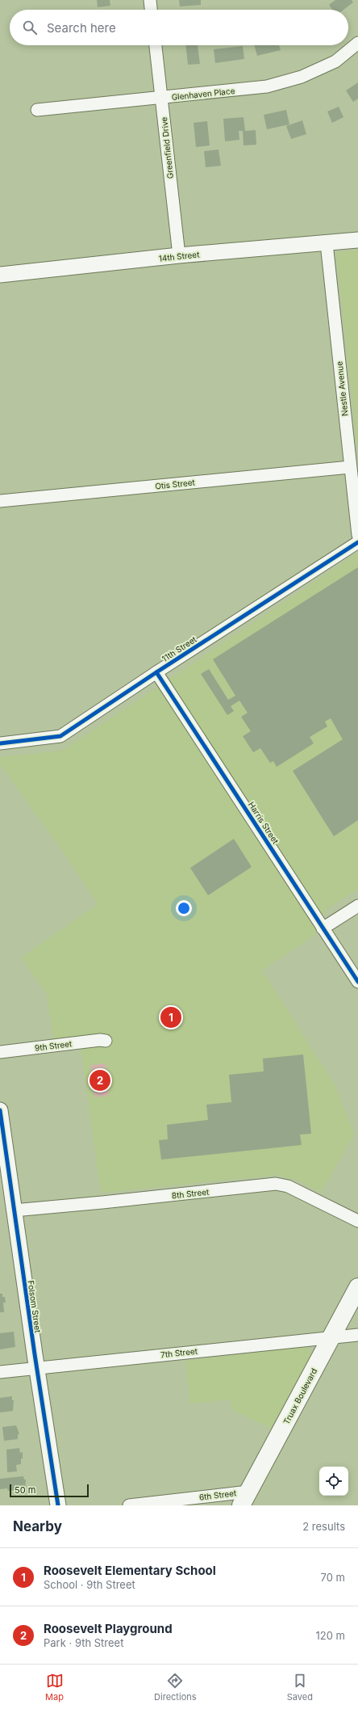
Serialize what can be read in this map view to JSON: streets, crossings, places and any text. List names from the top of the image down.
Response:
{
  "streets": {
    "main road": ["Truax Boulevard"],
    "street": [
      "Glenhaven Place",
      "Greenfield Drive",
      "14th Street",
      "Nestle Avenue",
      "Otis Street",
      "11th Street",
      "Harris Street",
      "9th Street",
      "8th Street",
      "Folsom Street",
      "7th Street",
      "6th Street"
    ]
  },
  "crossings": [
    ["Glenhaven Place", "Greenfield Drive"],
    ["Greenfield Drive", "14th Street"],
    ["14th Street", "Nestle Avenue"],
    ["Nestle Avenue", "Otis Street"],
    ["11th Street", "Harris Street"],
    ["8th Street", "Folsom Street"],
    ["Folsom Street", "7th Street"],
    ["7th Street", "Truax Boulevard"],
    ["Truax Boulevard", "6th Street"]
  ],
  "scale_bar": "50 m",
  "page": {
    "search": "Search here",
    "pins": ["1", "2"],
    "scale": "50 m",
    "heading": ["Nearby", "2 results"],
    "list": [
      {
        "mark": "1",
        "name": "Roosevelt Elementary School",
        "note": "School · 9th Street",
        "value": "70 m"
      },
      {
        "mark": "2",
        "name": "Roosevelt Playground",
        "note": "Park · 9th Street",
        "value": "120 m"
      }
    ],
    "nav": ["Map", "Directions", "Saved"]
  }
}
